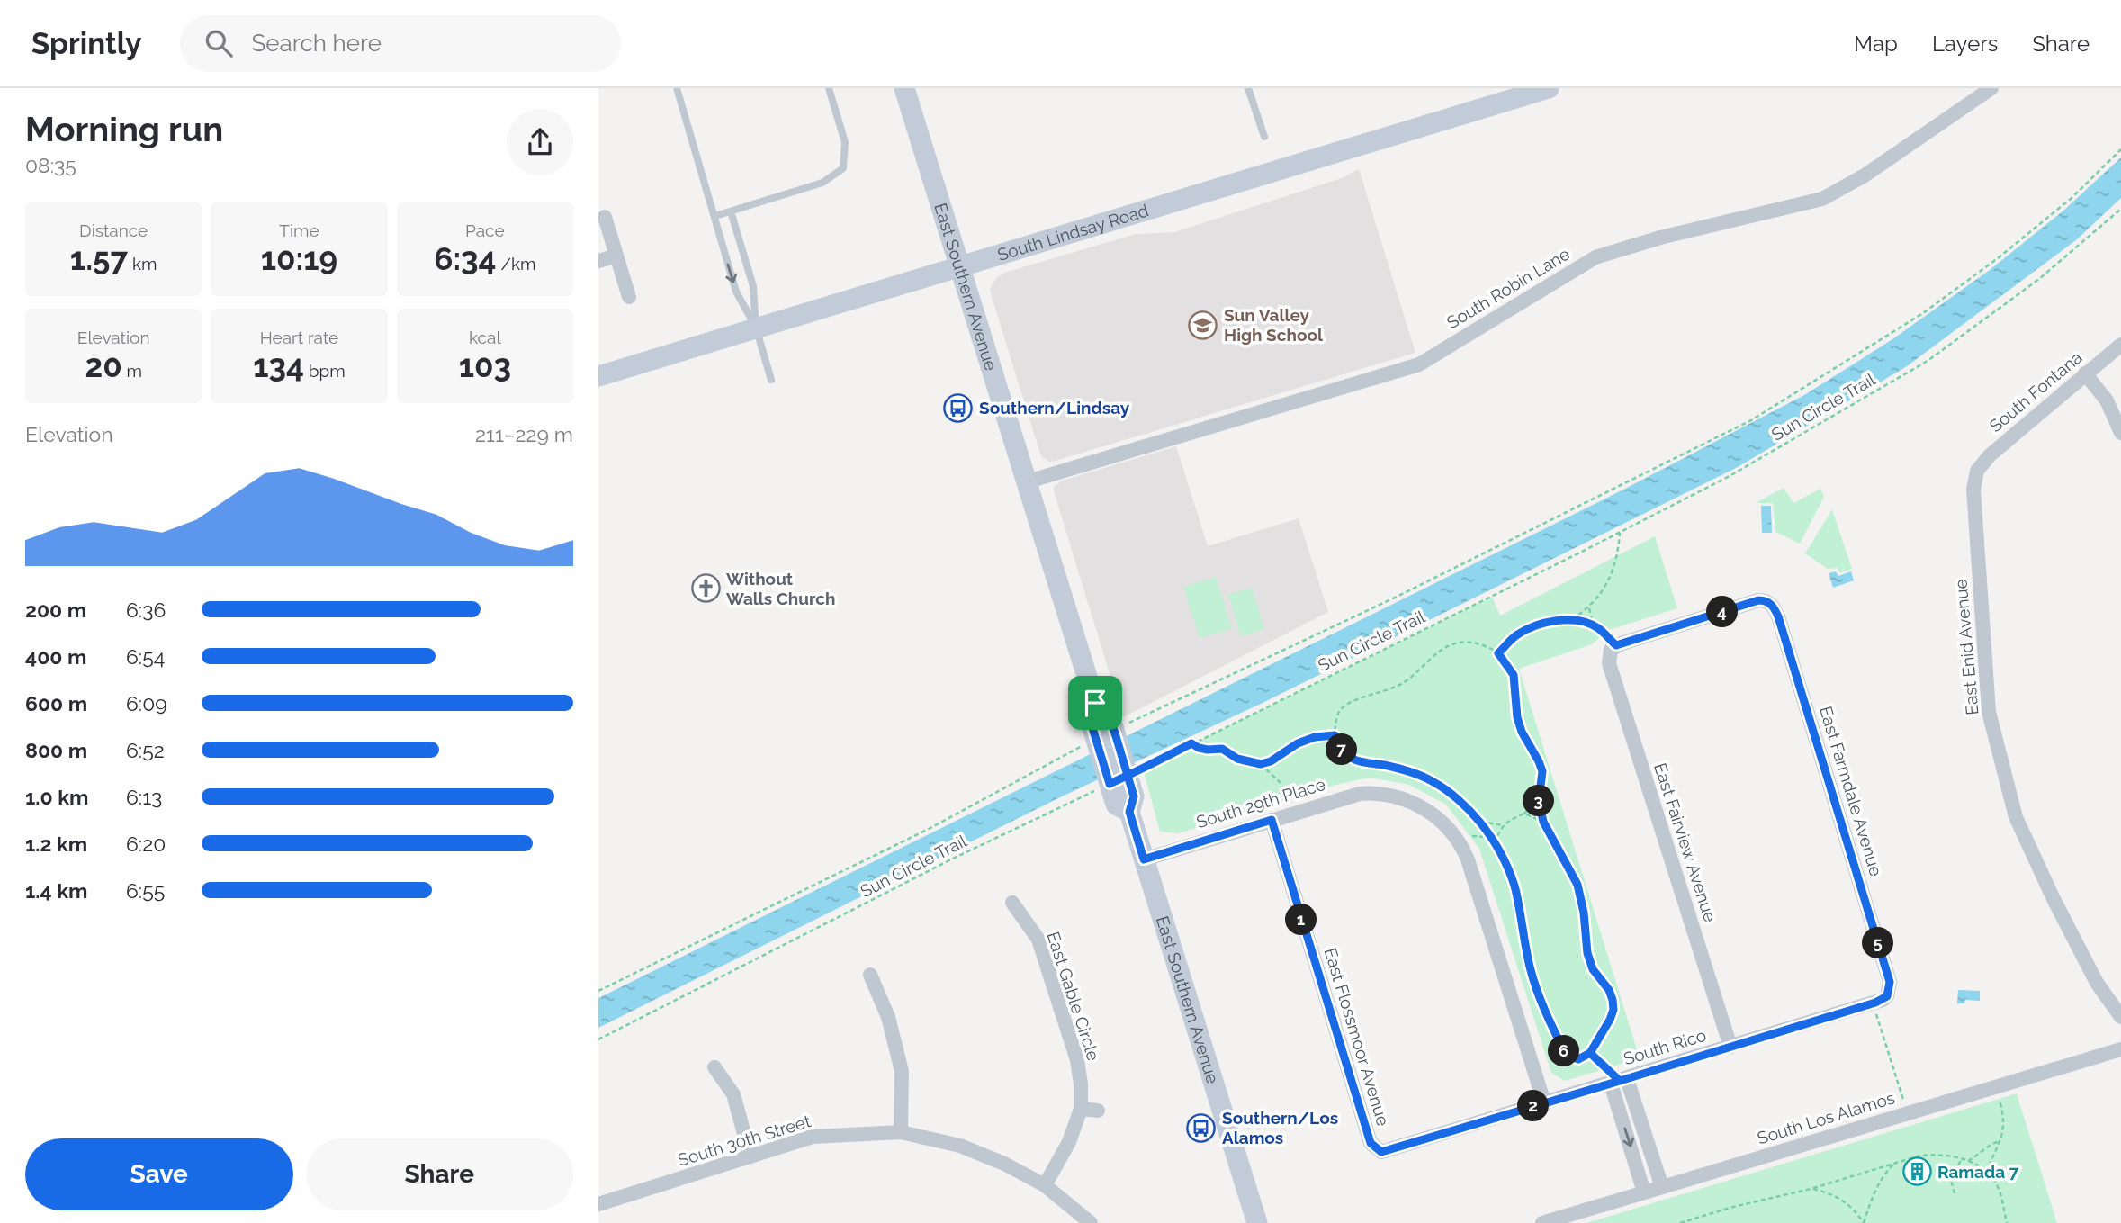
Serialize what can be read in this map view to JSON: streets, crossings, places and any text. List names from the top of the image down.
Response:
{
  "streets": {
    "main road": ["South Lindsay Road", "East Southern Avenue"],
    "street": [
      "South Robin Lane",
      "South Fontana",
      "East Enid Avenue",
      "East Farmdale Avenue",
      "South 29th Place",
      "East Fairview Avenue",
      "East Gable Circle",
      "East Flossmoor Avenue",
      "South Rico",
      "South Los Alamos",
      "South 30th Street"
    ],
    "path": ["Sun Circle Trail"]
  },
  "crossings": [
    ["South Lindsay Road", "East Southern Avenue"],
    ["East Southern Avenue", "South Robin Lane"],
    ["East Southern Avenue", "Sun Circle Trail"],
    ["East Southern Avenue", "South 29th Place"],
    ["South Fontana", "East Enid Avenue"],
    ["East Farmdale Avenue", "East Fairview Avenue"],
    ["East Farmdale Avenue", "South Rico"],
    ["South 29th Place", "East Flossmoor Avenue"],
    ["South 29th Place", "South Rico"],
    ["East Fairview Avenue", "South Rico"],
    ["East Gable Circle", "South 30th Street"],
    ["East Flossmoor Avenue", "South Rico"]
  ],
  "places": {
    "school or university": ["Sun Valley High School"],
    "bus stop": ["Southern/Lindsay", "Southern/Los Alamos"],
    "church": ["Without Walls Church"],
    "building": ["Ramada 7"]
  },
  "page": {
    "header": "Sprintly",
    "search": "Search here",
    "nav": ["Map", "Layers", "Share"],
    "heading": ["Morning run", "08:35"],
    "stats": [
      ["Distance", "1.57 km"],
      ["Time", "10:19"],
      ["Pace", "6:34 /km"],
      ["Elevation", "20 m"],
      ["Heart rate", "134 bpm"],
      ["kcal", "103"]
    ],
    "chart": ["Elevation", "211–229 m"],
    "list": [
      {
        "name": "200 m",
        "note": "6:36"
      },
      {
        "name": "400 m",
        "note": "6:54"
      },
      {
        "name": "600 m",
        "note": "6:09"
      },
      {
        "name": "800 m",
        "note": "6:52"
      },
      {
        "name": "1.0 km",
        "note": "6:13"
      },
      {
        "name": "1.2 km",
        "note": "6:20"
      },
      {
        "name": "1.4 km",
        "note": "6:55"
      }
    ],
    "pins": [
      "4",
      "7",
      "3",
      "1",
      "5",
      "6",
      "2"
    ],
    "buttons": ["Save", "Share"]
  }
}
